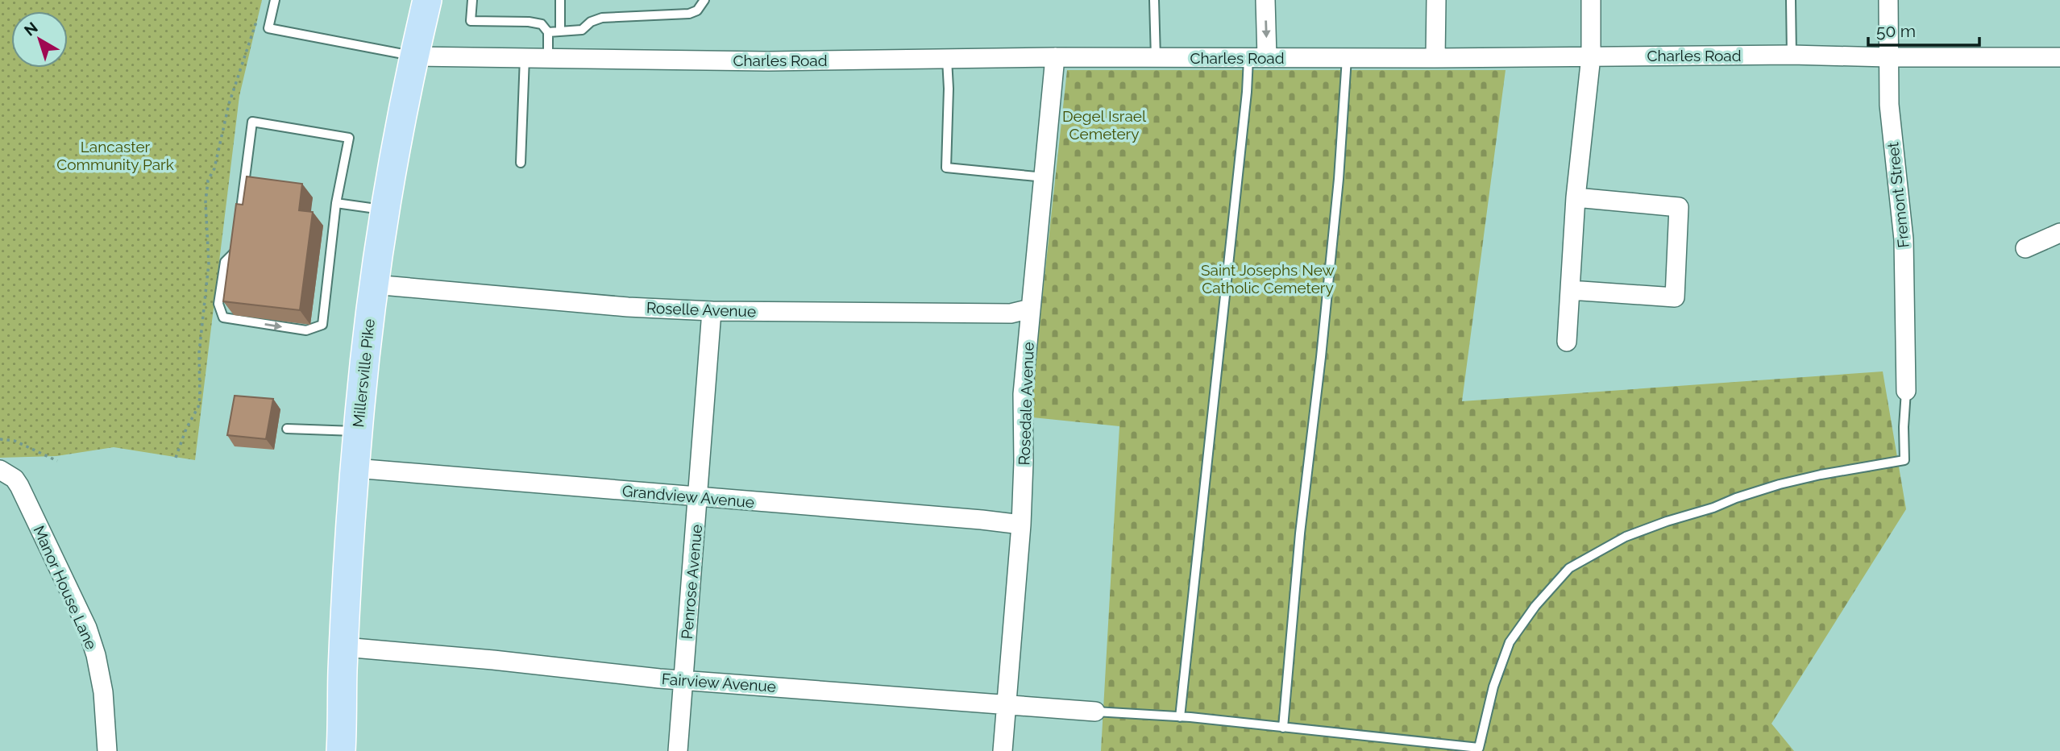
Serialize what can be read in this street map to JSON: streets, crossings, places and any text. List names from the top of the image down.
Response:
{
  "streets": {
    "main road": ["Millersville Pike"],
    "street": [
      "Charles Road",
      "Fremont Street",
      "Roselle Avenue",
      "Rosedale Avenue",
      "Grandview Avenue",
      "Penrose Avenue",
      "Manor House Lane",
      "Fairview Avenue"
    ]
  },
  "crossings": [
    ["Charles Road", "Fremont Street"],
    ["Charles Road", "Millersville Pike"],
    ["Charles Road", "Rosedale Avenue"],
    ["Roselle Avenue", "Millersville Pike"],
    ["Roselle Avenue", "Rosedale Avenue"],
    ["Roselle Avenue", "Penrose Avenue"],
    ["Millersville Pike", "Grandview Avenue"],
    ["Millersville Pike", "Fairview Avenue"],
    ["Rosedale Avenue", "Grandview Avenue"],
    ["Rosedale Avenue", "Fairview Avenue"],
    ["Grandview Avenue", "Penrose Avenue"],
    ["Penrose Avenue", "Fairview Avenue"]
  ],
  "parks": ["Degel Israel Cemetery", "Lancaster Community Park", "Saint Josephs New Catholic Cemetery"],
  "scale_bar": "50 m",
  "north": "top left"
}
